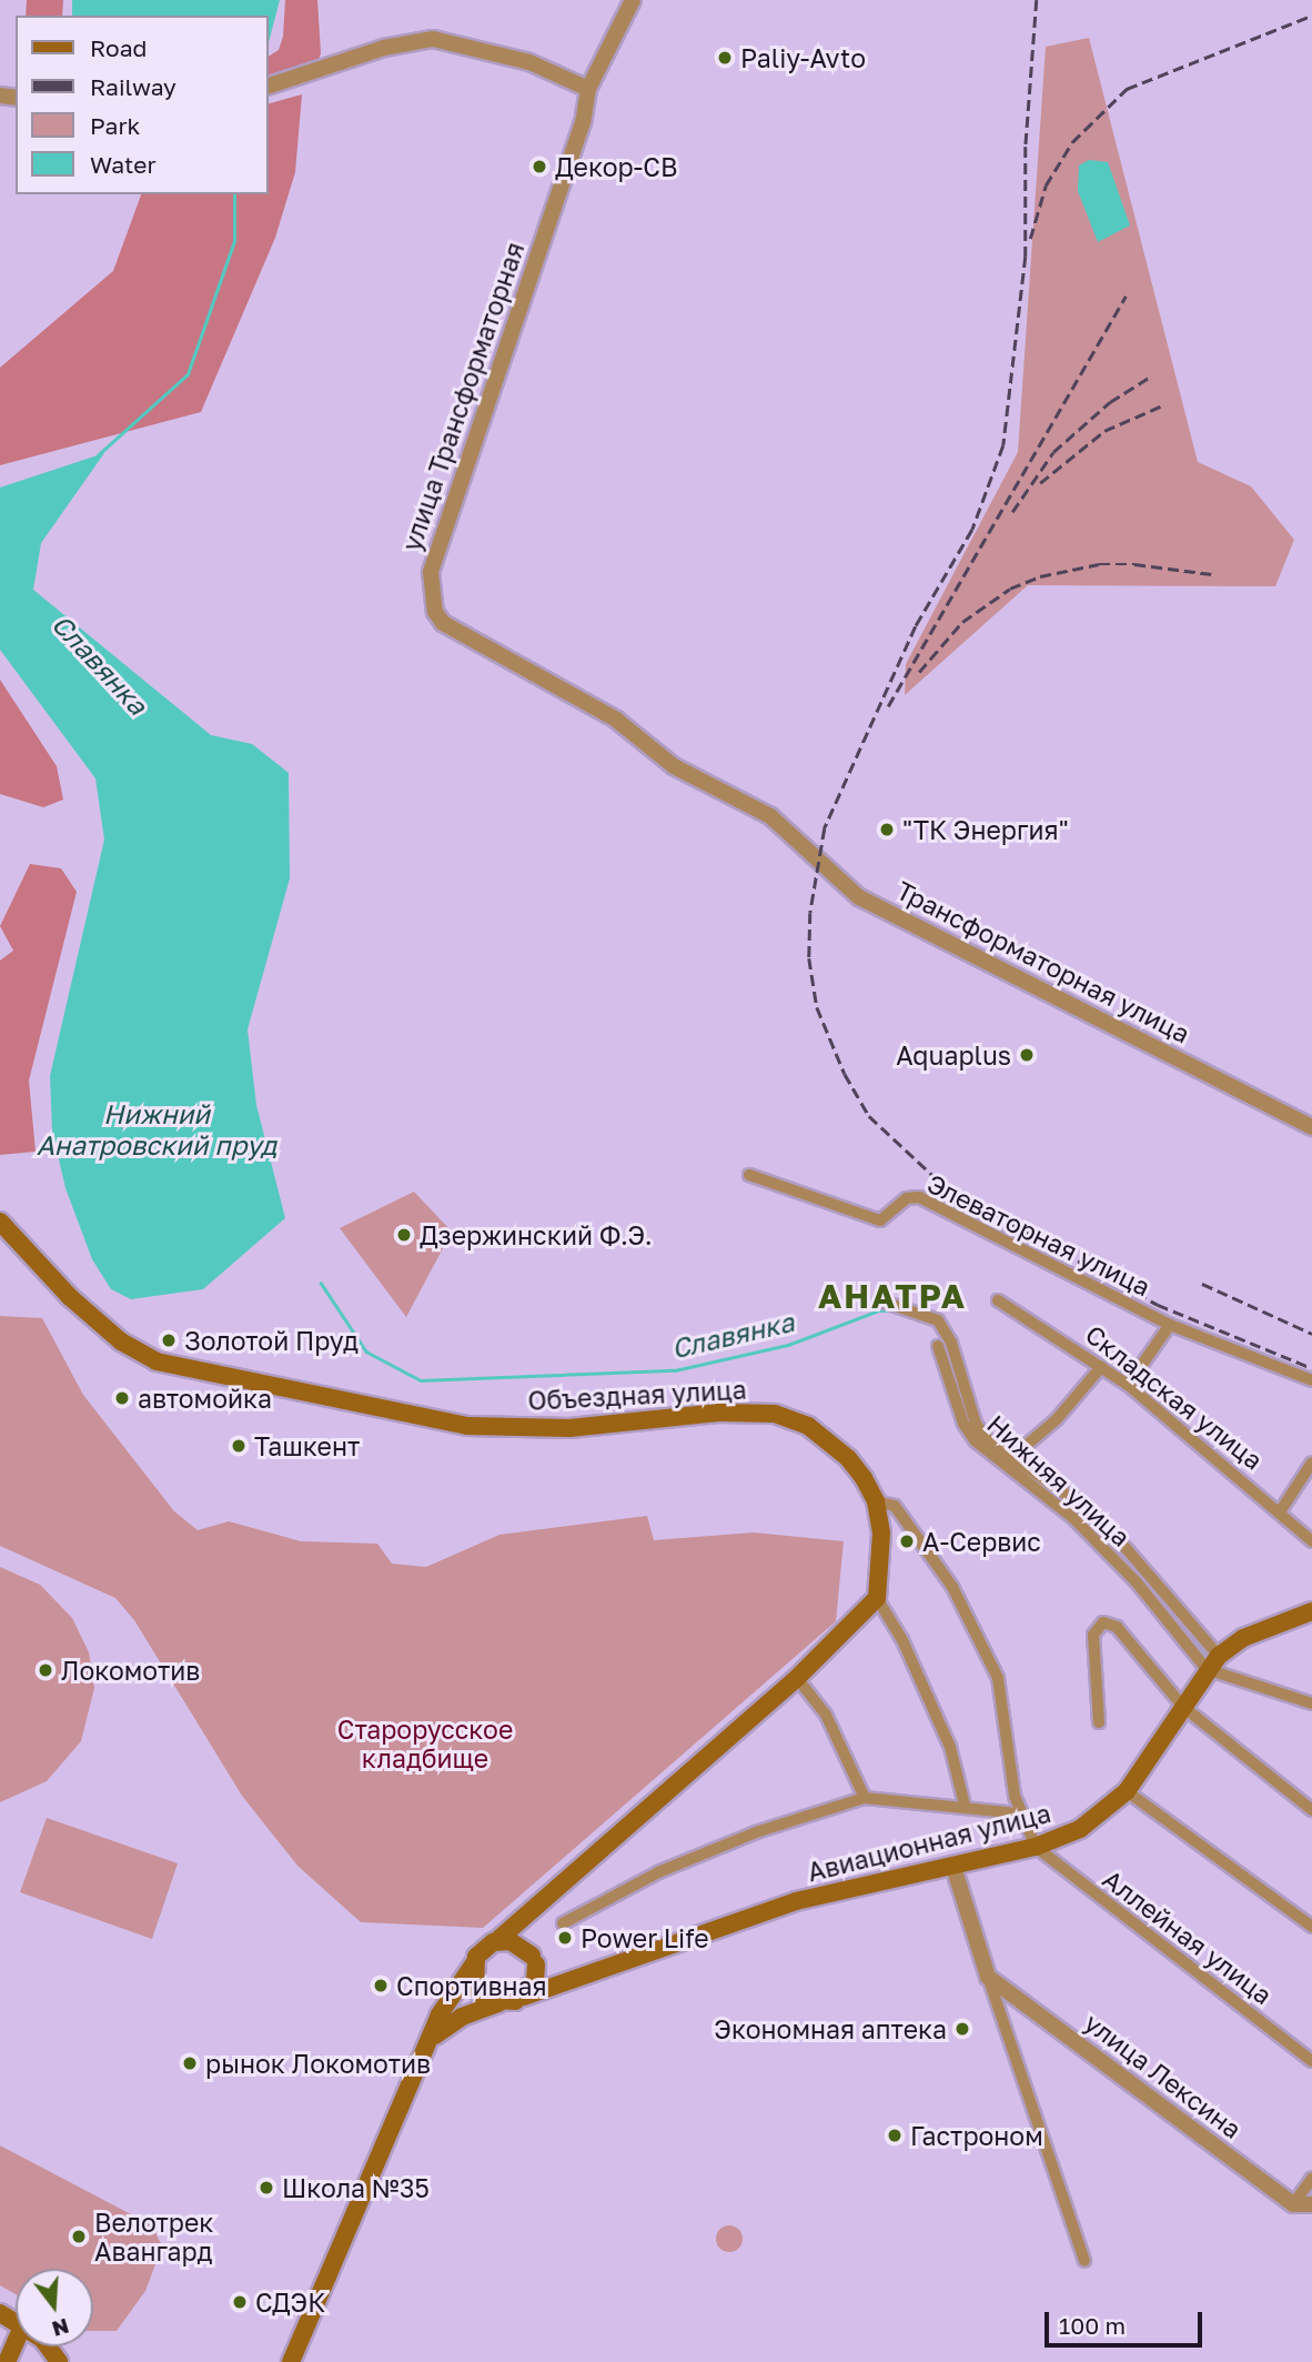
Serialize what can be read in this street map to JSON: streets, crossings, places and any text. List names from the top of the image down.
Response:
{
  "streets": {
    "main road": ["Объездная улица", "Авиационная улица"],
    "street": [
      "улица Трансформаторная",
      "Трансформаторная улица",
      "Элеваторная улица",
      "Складская улица",
      "Нижняя улица",
      "Аллейная улица",
      "улица Лексина"
    ]
  },
  "crossings": [
    ["улица Трансформаторная", "Трансформаторная улица"],
    ["Нижняя улица", "Авиационная улица"],
    ["Авиационная улица", "Аллейная улица"]
  ],
  "districts": ["АНАТРА"],
  "water": ["Славянка", "Нижний Анатровский пруд"],
  "parks": ["Старорусское кладбище"],
  "places": [
    "Paliy-Avto",
    "Декор-СВ",
    "\"ТК Энергия\"",
    "Aquaplus",
    "Дзержинский Ф.Э.",
    "Золотой Пруд",
    "автомойка",
    "Ташкент",
    "А-Сервис",
    "Локомотив",
    "Power Life",
    "Спортивная",
    "Экономная аптека",
    "рынок Локомотив",
    "Гастроном",
    "Школа №35",
    "Велотрек Авангард",
    "СДЭК"
  ],
  "legend": [
    "Road",
    "Railway",
    "Park",
    "Water"
  ],
  "scale_bar": "100 m",
  "north": "bottom"
}
